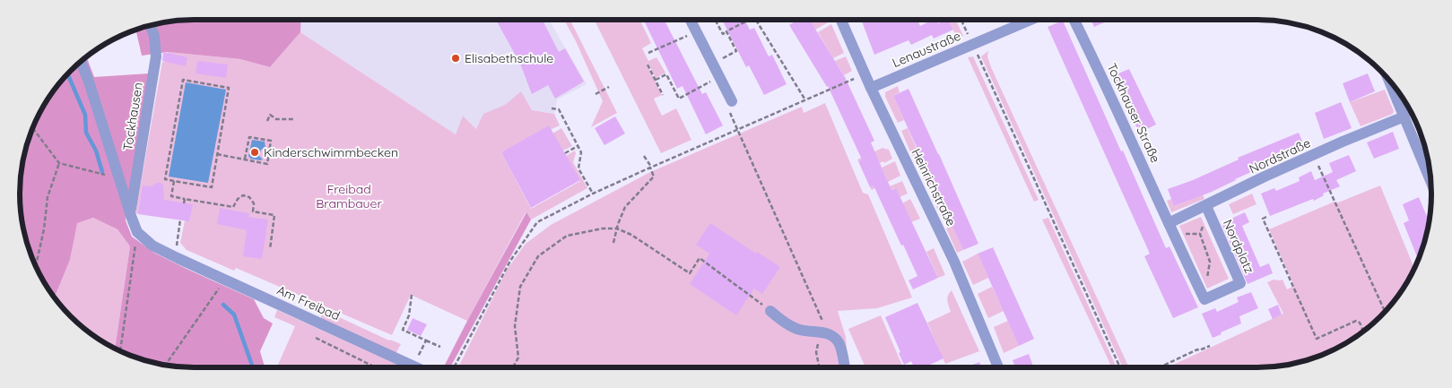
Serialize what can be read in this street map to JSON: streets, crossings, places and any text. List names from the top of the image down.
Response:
{
  "streets": {
    "street": [
      "Lenaustraße",
      "Tockhauser Straße",
      "Tockhausen",
      "Nordstraße",
      "Heinrichstraße",
      "Nordplatz",
      "Am Freibad"
    ]
  },
  "crossings": [
    ["Lenaustraße", "Heinrichstraße"],
    ["Tockhauser Straße", "Nordstraße"],
    ["Tockhausen", "Am Freibad"],
    ["Nordstraße", "Nordplatz"]
  ],
  "parks": ["Freibad Brambauer"],
  "places": ["Elisabethschule", "Kinderschwimmbecken"]
}
